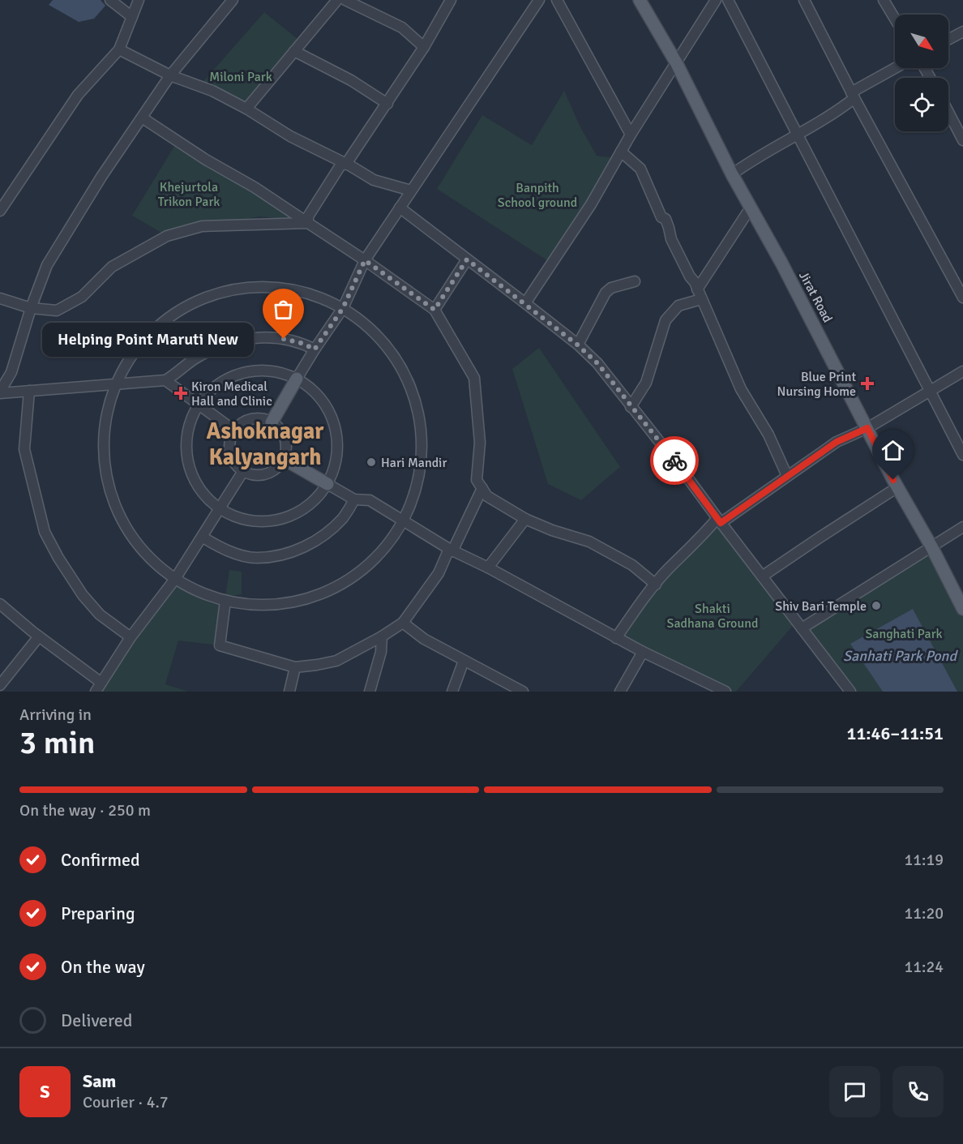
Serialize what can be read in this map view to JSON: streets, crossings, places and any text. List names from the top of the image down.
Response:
{
  "streets": {
    "main road": ["Jirat Road"]
  },
  "districts": ["Ashoknagar Kalyangarh"],
  "water": ["Sanhati Park Pond"],
  "parks": [
    "Miloni Park",
    "Khejurtola Trikon Park",
    "Banpith School ground",
    "Shakti Sadhana Ground",
    "Sanghati Park"
  ],
  "places": {
    "other": ["Helping Point Maruti New", "Hari Mandir", "Shiv Bari Temple"],
    "health": ["Blue Print Nursing Home", "Kiron Medical Hall and Clinic"]
  },
  "north": "bottom right",
  "page": {
    "bubble": "Helping Point Maruti New",
    "heading": ["3 min", "Arriving in", "11:46–11:51"],
    "panel": ["Sam", "Courier · 4.7"],
    "bar": "On the way · 250 m",
    "list": [
      ["Confirmed", "11:19"],
      ["Preparing", "11:20"],
      ["On the way", "11:24"],
      "Delivered"
    ],
    "round": "S"
  }
}
